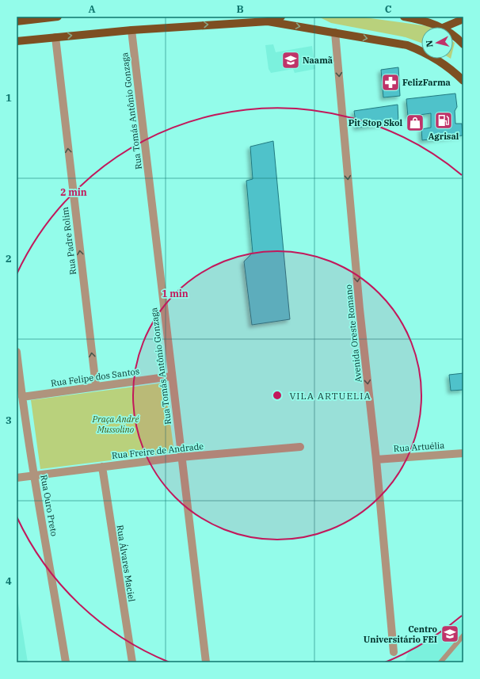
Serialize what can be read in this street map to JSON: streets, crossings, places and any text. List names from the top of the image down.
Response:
{
  "streets": {
    "street": [
      "Rua Tomás Antônio Gonzaga",
      "Rua Padre Rolim",
      "Avenida Oreste Romano",
      "Rua Felipe dos Santos",
      "Rua Artuélia",
      "Rua Freire de Andrade",
      "Rua Ouro Preto",
      "Rua Álvares Maciel"
    ]
  },
  "crossings": [
    ["Rua Tomás Antônio Gonzaga", "Rua Felipe dos Santos"],
    ["Rua Tomás Antônio Gonzaga", "Rua Freire de Andrade"],
    ["Rua Padre Rolim", "Rua Felipe dos Santos"],
    ["Avenida Oreste Romano", "Rua Artuélia"],
    ["Rua Felipe dos Santos", "Rua Ouro Preto"],
    ["Rua Freire de Andrade", "Rua Ouro Preto"],
    ["Rua Freire de Andrade", "Rua Álvares Maciel"]
  ],
  "one_way": ["Rua Padre Rolim", "Avenida Oreste Romano"],
  "districts": ["VILA ARTUELIA"],
  "parks": ["Praça André Mussolino"],
  "places": {
    "school or university": ["Naamã", "Centro Universitário FEI"],
    "pharmacy": ["FelizFarma"],
    "fuel station": ["Agrisal"],
    "shop": ["Pit Stop Skol"]
  },
  "north": "left",
  "grid": {
    "columns": ["A", "B", "C"],
    "rows": [
      "1",
      "2",
      "3",
      "4"
    ]
  },
  "rings": ["2 min", "1 min"]
}
